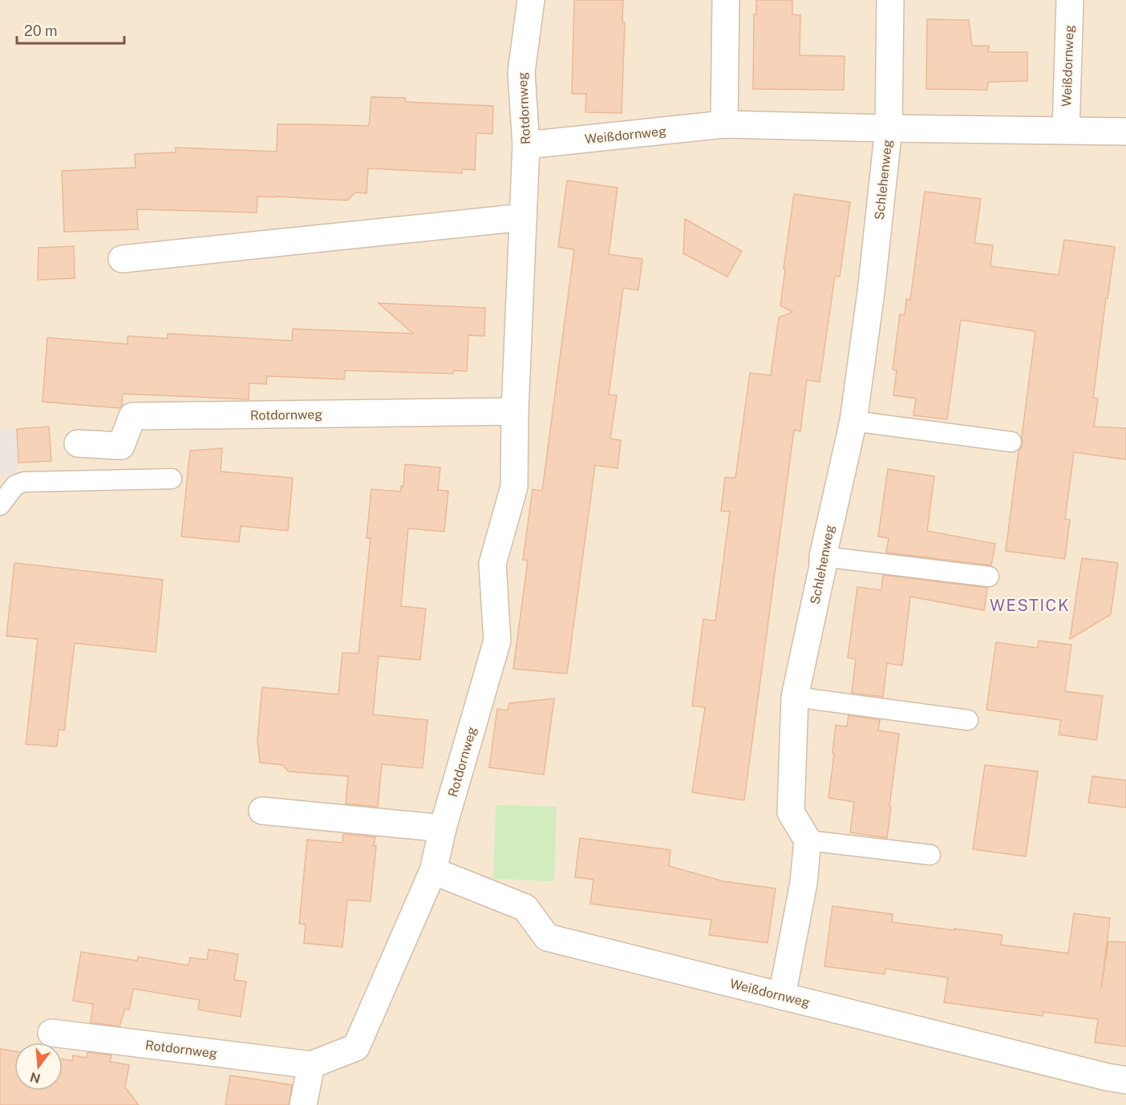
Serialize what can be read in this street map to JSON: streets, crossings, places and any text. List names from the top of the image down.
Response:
{
  "streets": {
    "street": ["Weißdornweg", "Rotdornweg", "Schlehenweg"]
  },
  "crossings": [
    ["Weißdornweg", "Rotdornweg"],
    ["Weißdornweg", "Schlehenweg"]
  ],
  "districts": ["WESTICK"],
  "scale_bar": "20 m",
  "north": "bottom"
}
